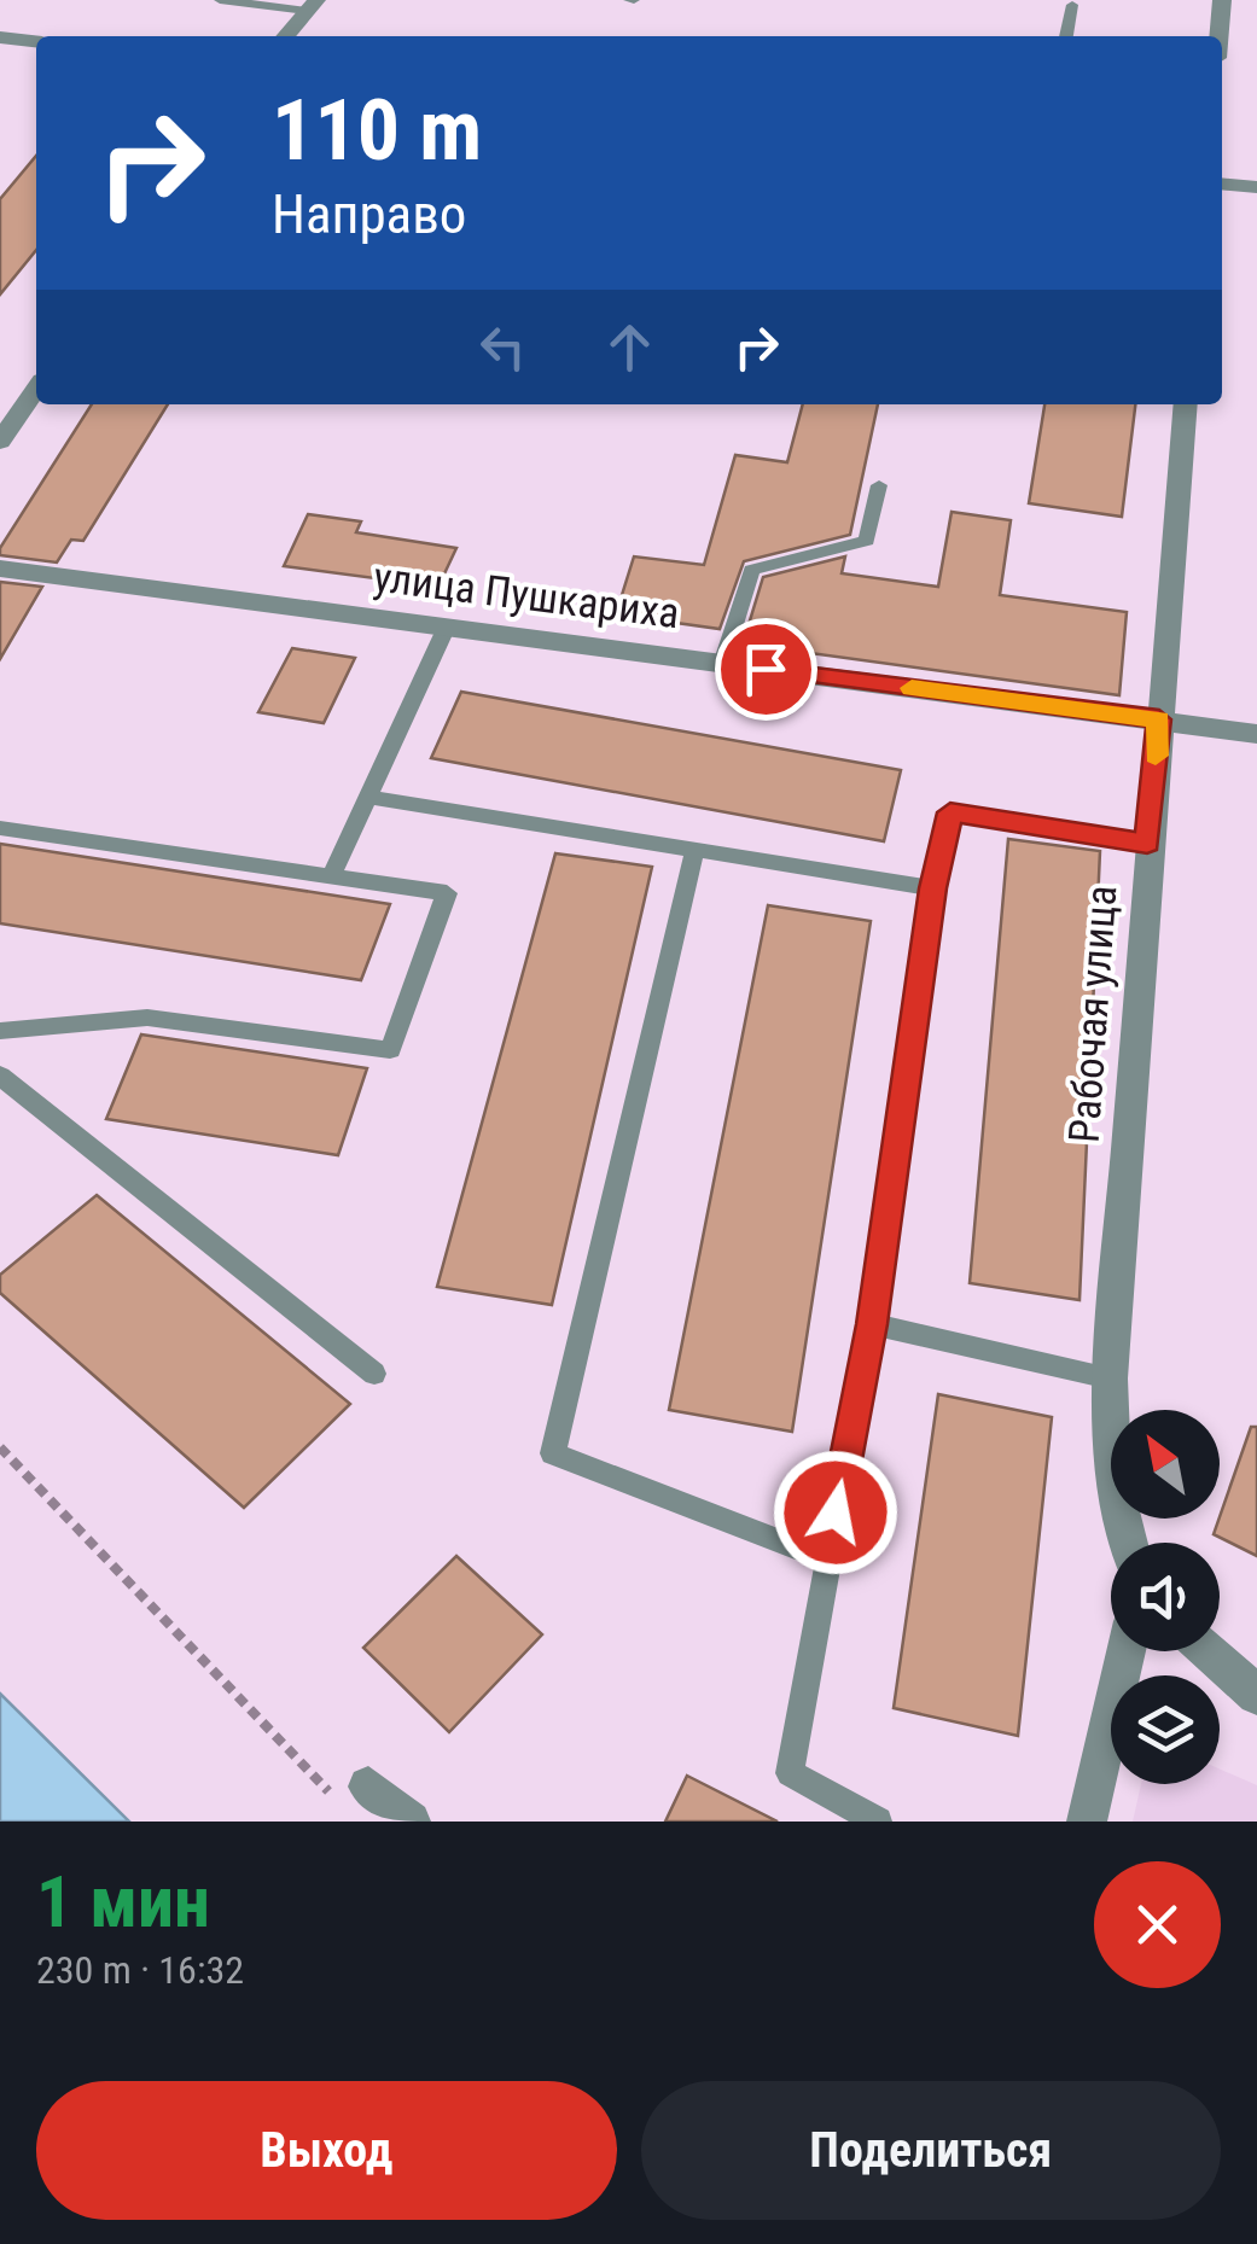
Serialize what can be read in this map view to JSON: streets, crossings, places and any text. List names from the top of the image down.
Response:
{
  "streets": {
    "street": ["улица Пушкариха", "Рабочая улица"]
  },
  "crossings": [
    ["улица Пушкариха", "Рабочая улица"]
  ],
  "north": "top left",
  "page": {
    "turn": ["110 m", "Направо"],
    "heading": ["1 мин", "230 m · 16:32"],
    "buttons": ["Выход", "Поделиться"]
  }
}
